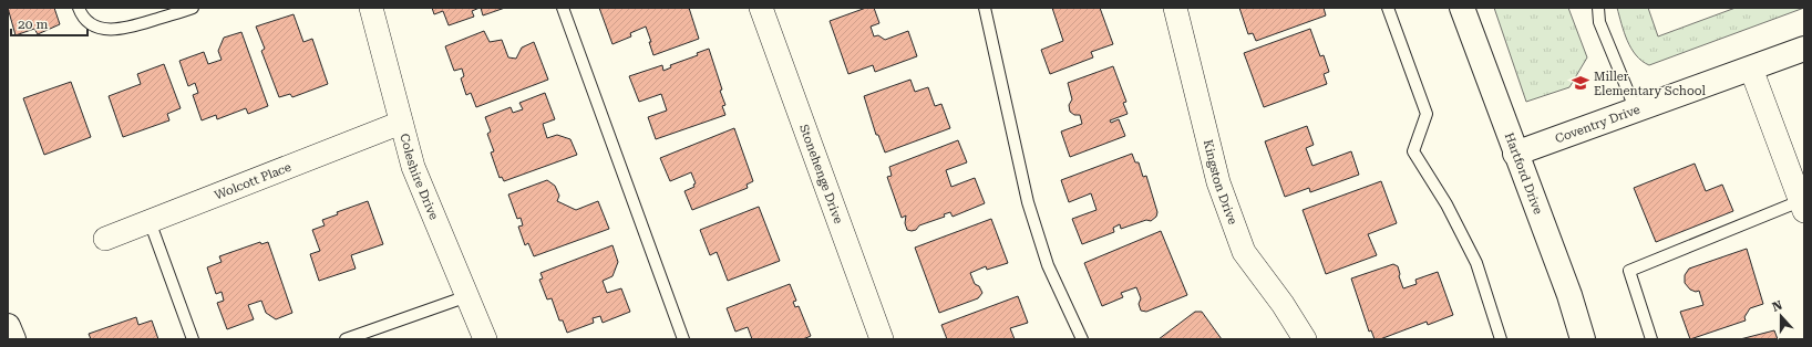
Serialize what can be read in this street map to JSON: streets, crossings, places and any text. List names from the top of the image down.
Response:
{
  "streets": {
    "street": [
      "Coventry Drive",
      "Stonehenge Drive",
      "Hartford Drive",
      "Coleshire Drive",
      "Wolcott Place",
      "Kingston Drive"
    ]
  },
  "crossings": [
    ["Coventry Drive", "Hartford Drive"],
    ["Coleshire Drive", "Wolcott Place"]
  ],
  "places": {
    "school or university": ["Miller Elementary School"]
  },
  "scale_bar": "20 m",
  "north": "top"
}
